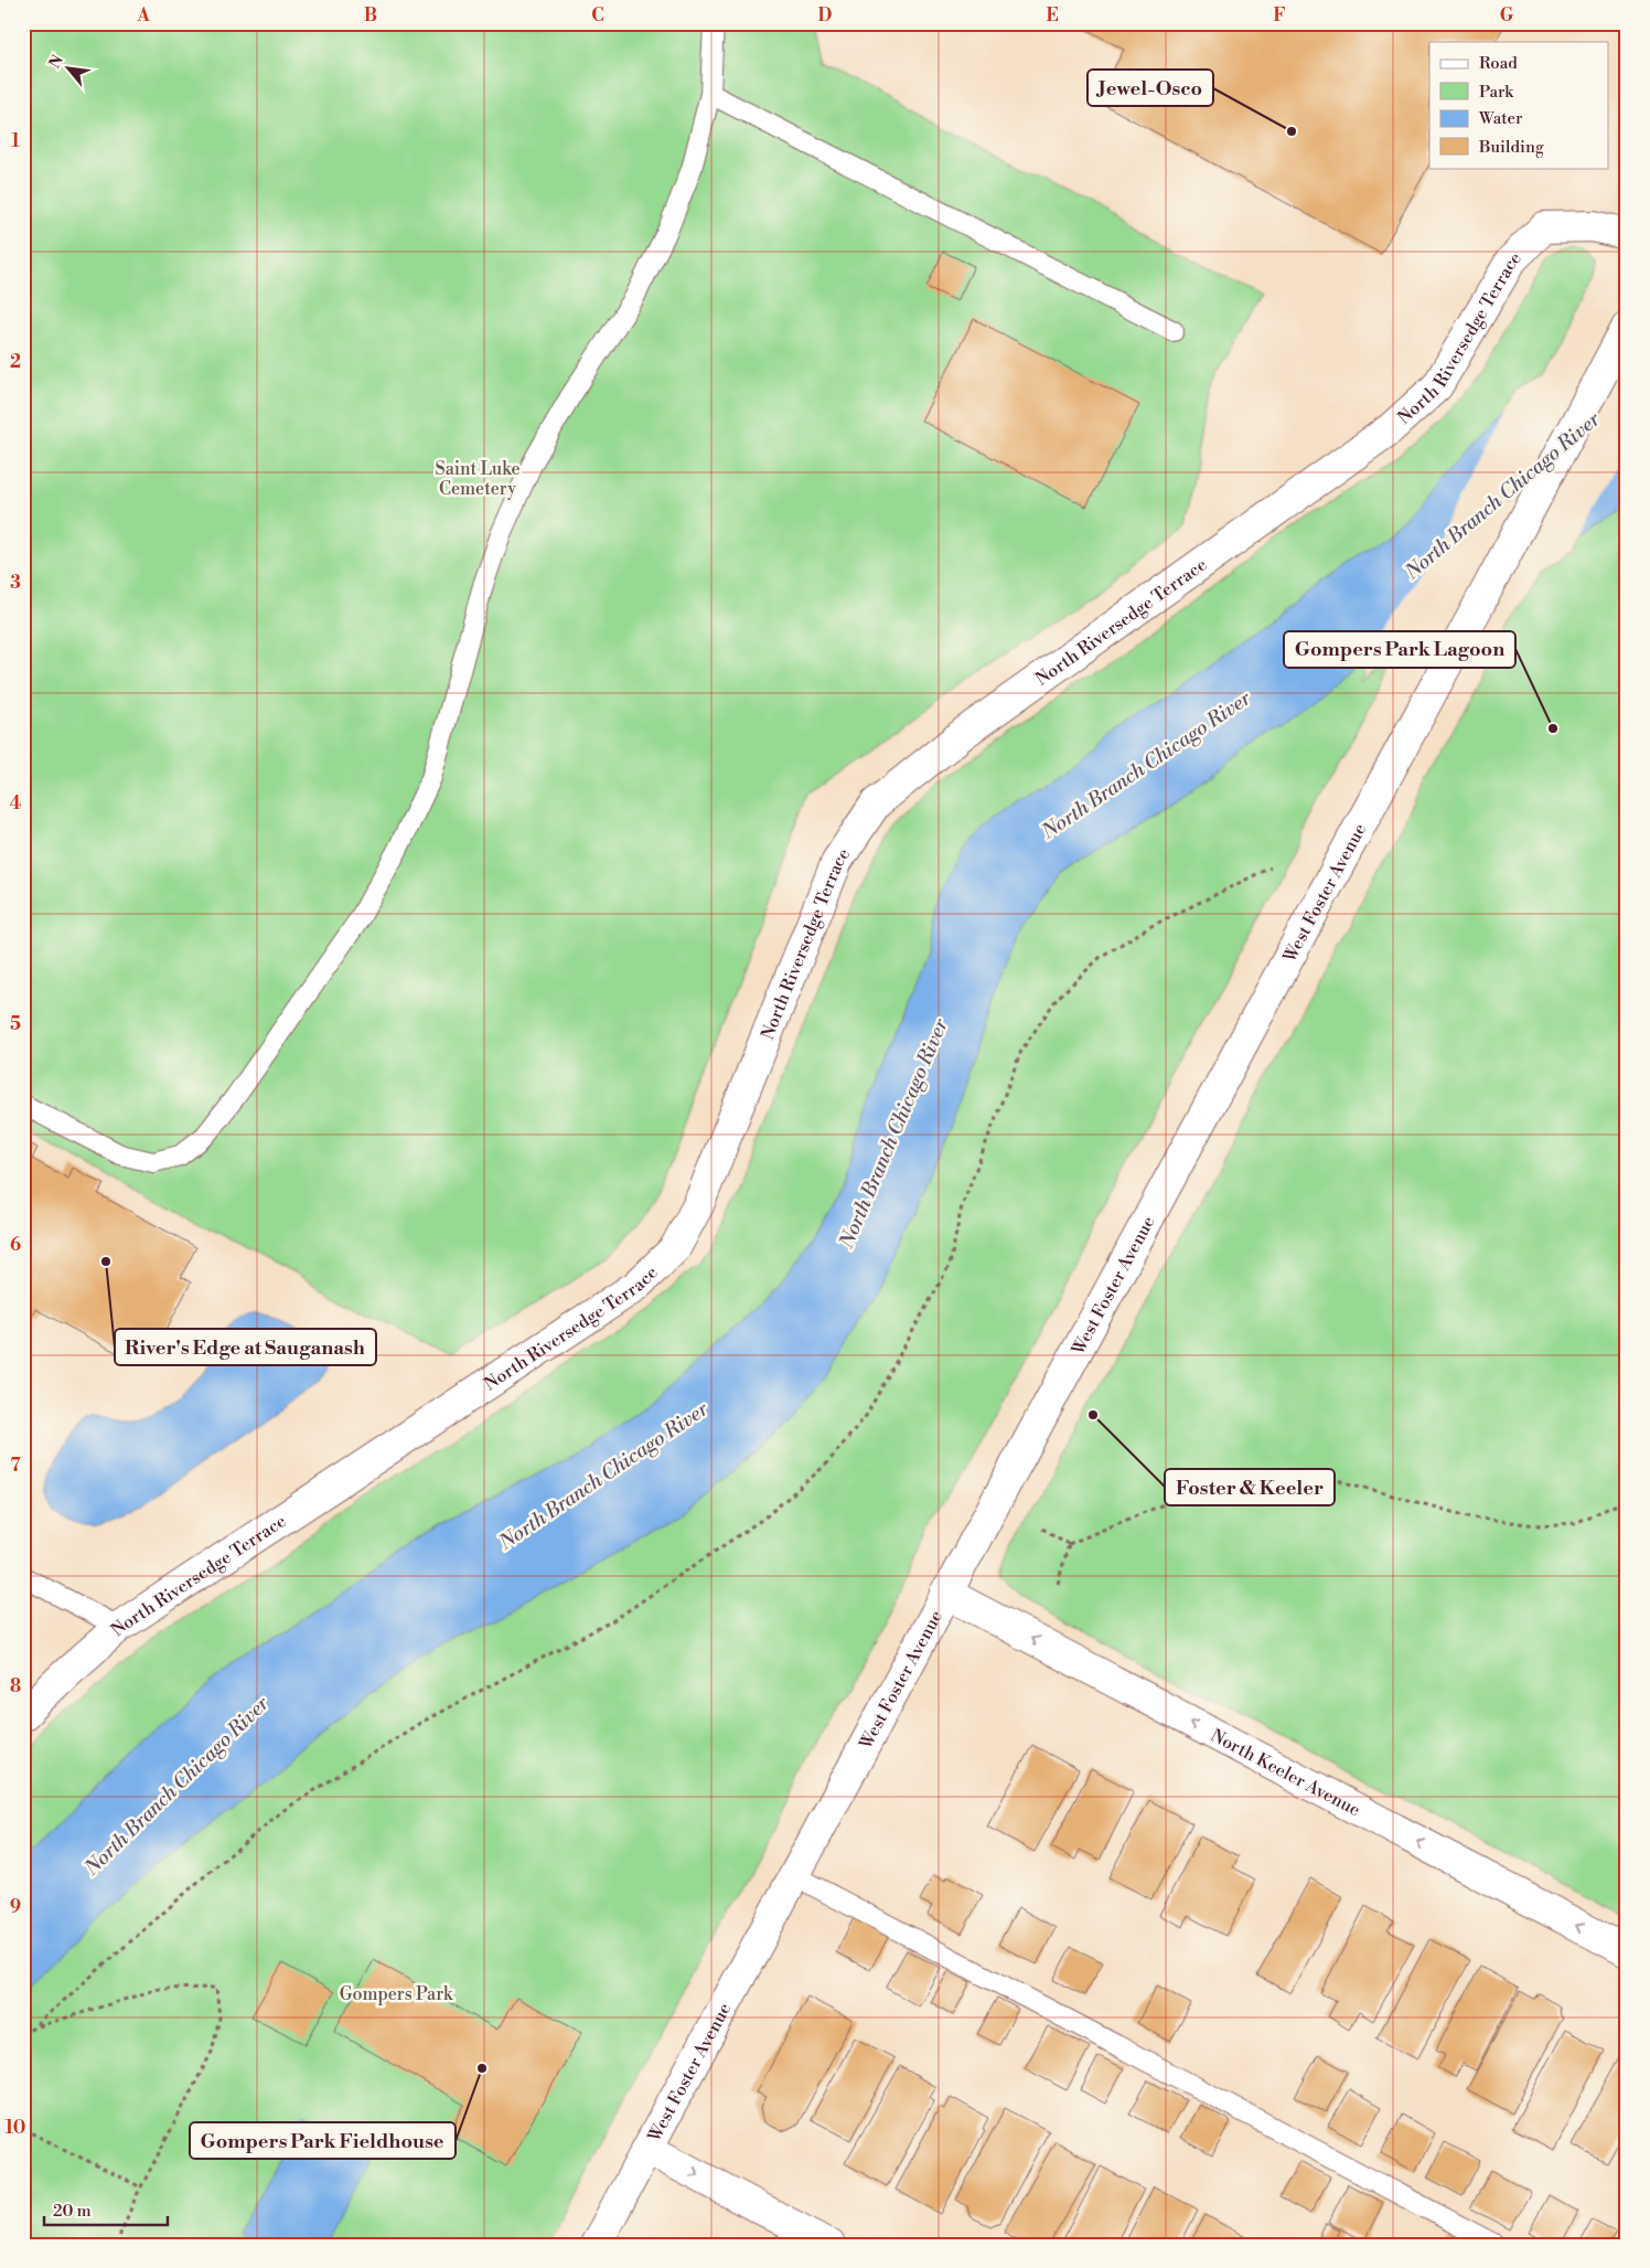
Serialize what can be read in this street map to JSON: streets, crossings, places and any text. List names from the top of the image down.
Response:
{
  "streets": {
    "street": ["North Riversedge Terrace", "West Foster Avenue", "North Keeler Avenue"]
  },
  "crossings": [
    ["West Foster Avenue", "North Keeler Avenue"]
  ],
  "one_way": ["North Keeler Avenue"],
  "water": ["North Branch Chicago River"],
  "parks": ["Saint Luke Cemetery", "Gompers Park"],
  "places": [
    "Jewel-Osco",
    "Gompers Park Lagoon",
    "River's Edge at Sauganash",
    "Foster & Keeler",
    "Gompers Park Fieldhouse"
  ],
  "legend": [
    "Road",
    "Park",
    "Water",
    "Building"
  ],
  "scale_bar": "20 m",
  "north": "top left",
  "grid": {
    "columns": [
      "A",
      "B",
      "C",
      "D",
      "E",
      "F",
      "G"
    ],
    "rows": [
      "1",
      "2",
      "3",
      "4",
      "5",
      "6",
      "7",
      "8",
      "9",
      "10"
    ]
  }
}
